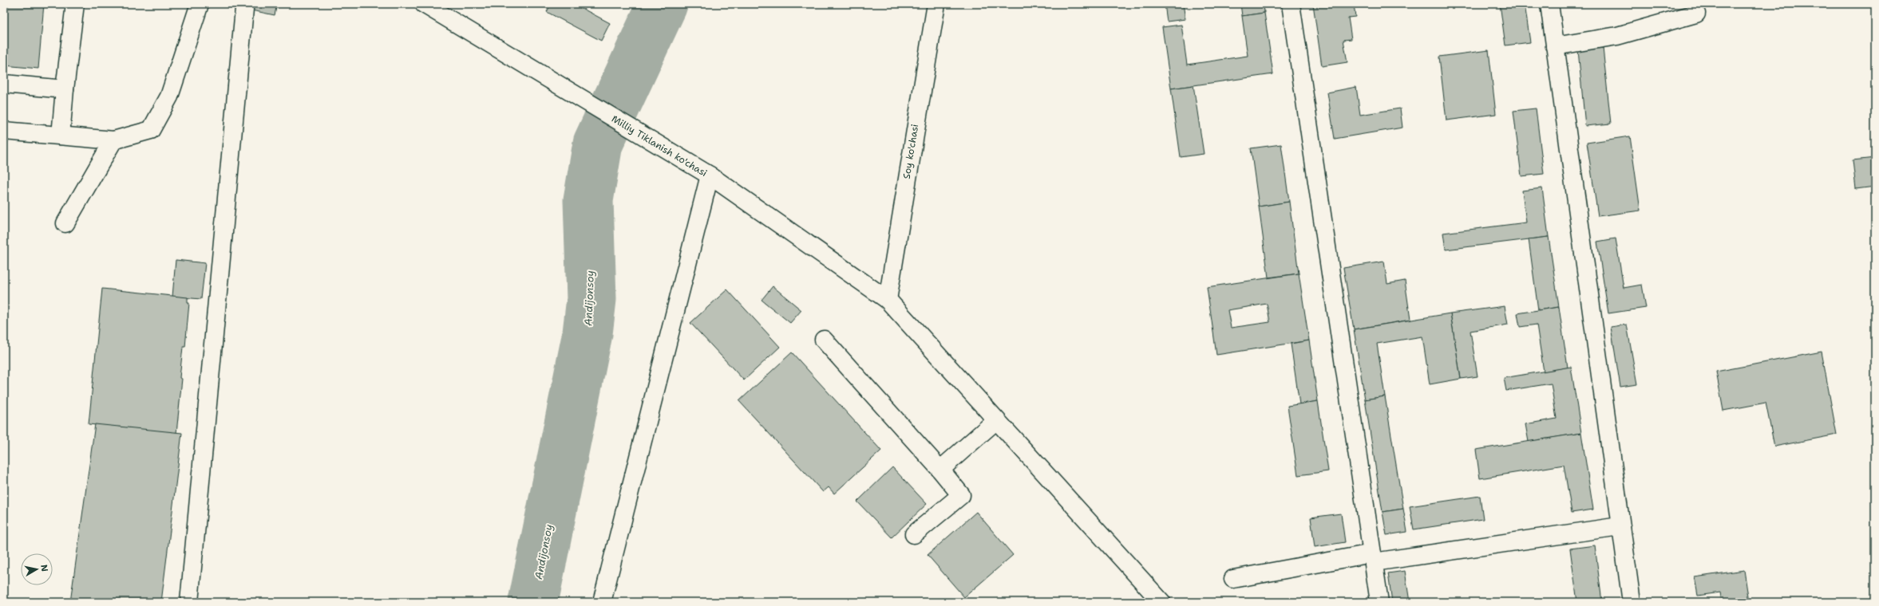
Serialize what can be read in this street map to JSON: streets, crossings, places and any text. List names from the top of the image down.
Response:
{
  "streets": {
    "main road": ["Milliy Tiklanish ko'chasi", "Soy ko'chasi"]
  },
  "crossings": [
    ["Milliy Tiklanish ko'chasi", "Soy ko'chasi"]
  ],
  "water": ["Andijonsoy"],
  "north": "right"
}
